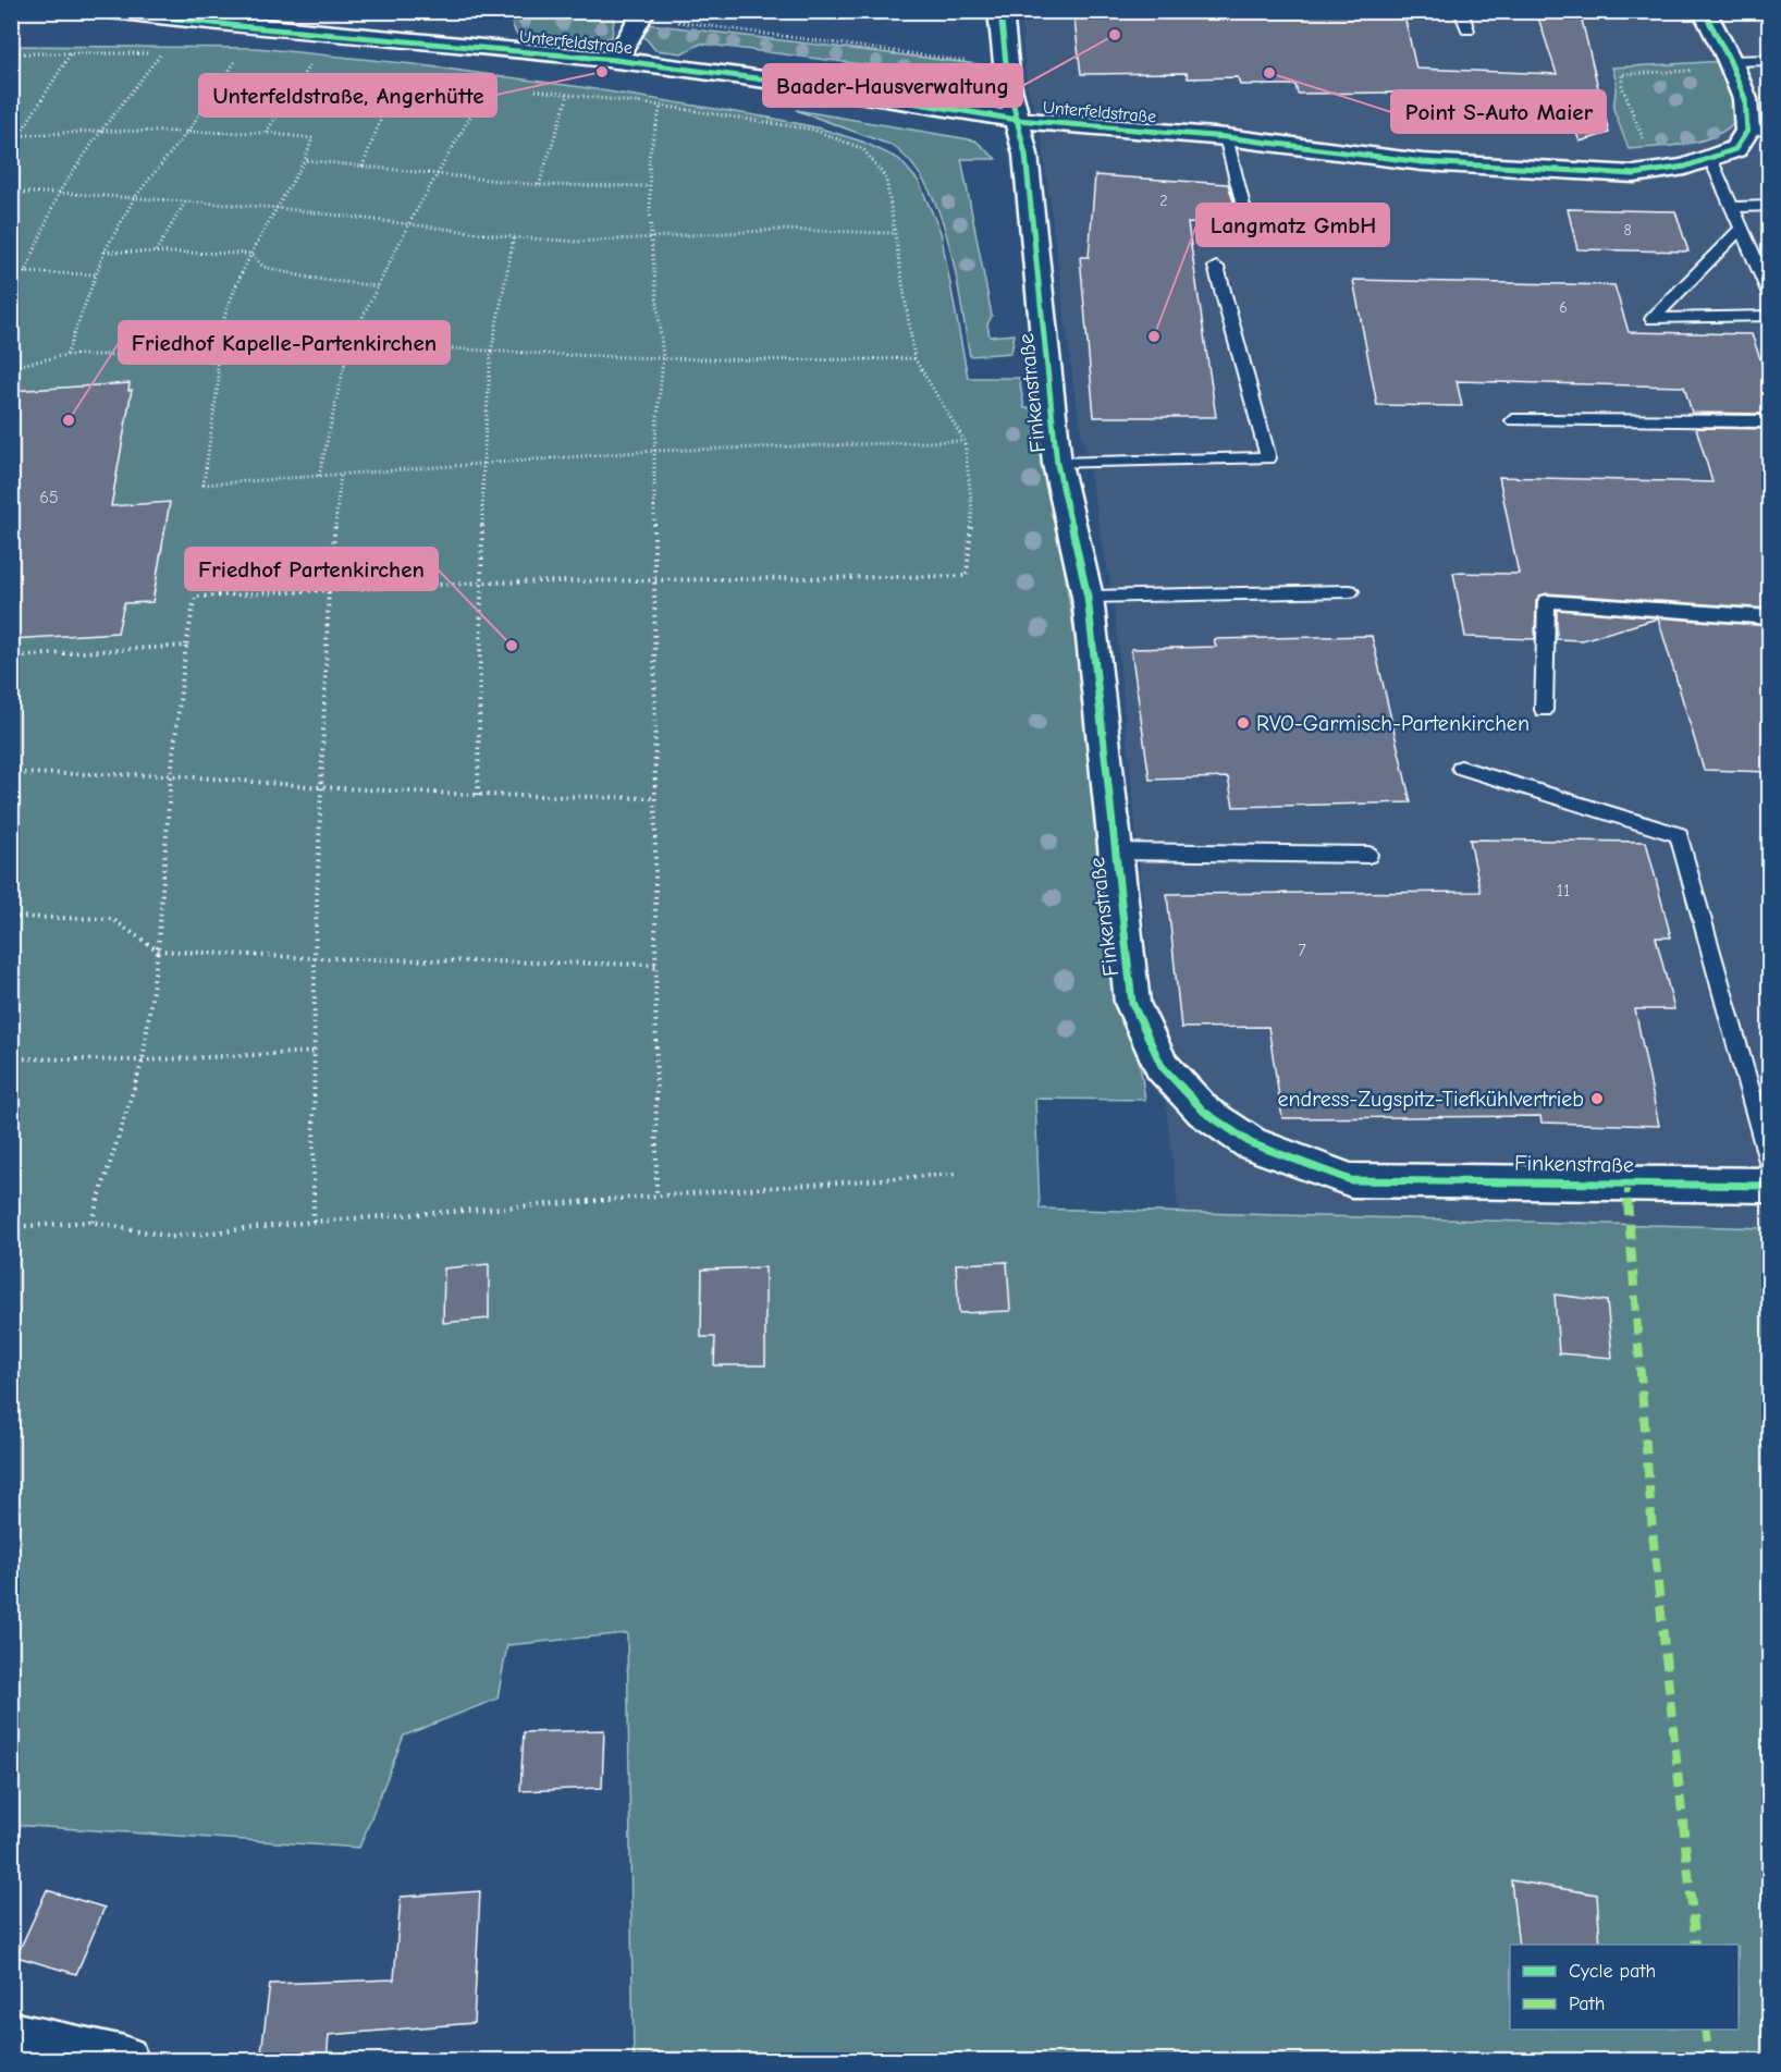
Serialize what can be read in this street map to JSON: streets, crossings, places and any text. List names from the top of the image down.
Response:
{
  "streets": {
    "street": ["Unterfeldstraße", "Finkenstraße"]
  },
  "crossings": [
    ["Unterfeldstraße", "Finkenstraße"]
  ],
  "places": [
    "Baader-Hausverwaltung",
    "Unterfeldstraße, Angerhütte",
    "Point S-Auto Maier",
    "Langmatz GmbH",
    "Friedhof Kapelle-Partenkirchen",
    "Friedhof Partenkirchen",
    "RVO-Garmisch-Partenkirchen",
    "endress-Zugspitz-Tiefkühlvertrieb"
  ],
  "house_numbers": [
    "2",
    "8",
    "6",
    "65",
    "11",
    "7"
  ],
  "legend": ["Cycle path", "Path"]
}
